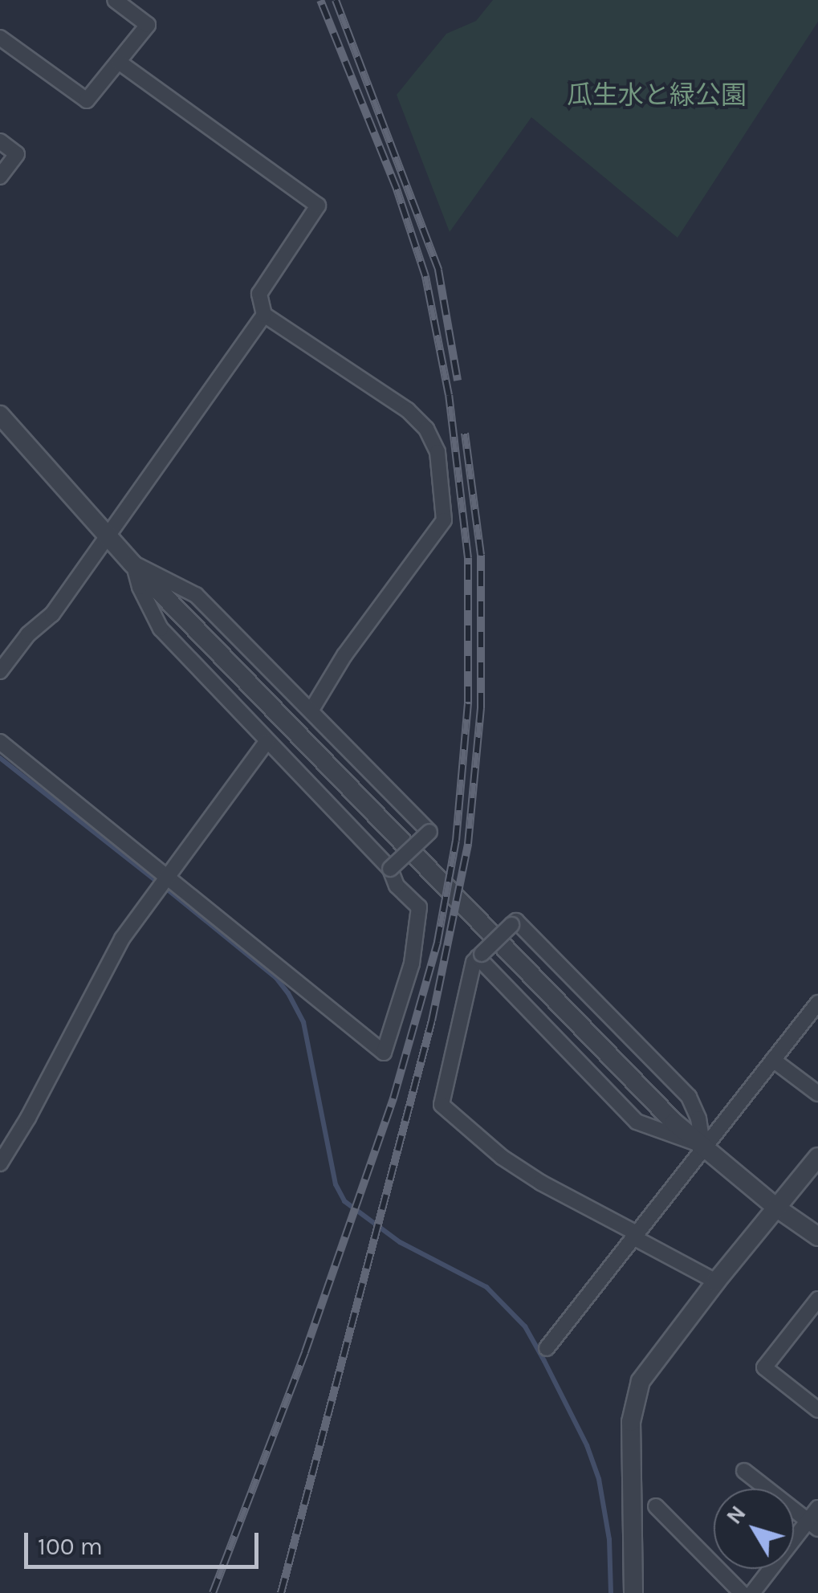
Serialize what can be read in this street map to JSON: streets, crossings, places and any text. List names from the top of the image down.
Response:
{
  "parks": ["瓜生水と緑公園"],
  "scale_bar": "100 m",
  "north": "top left"
}
